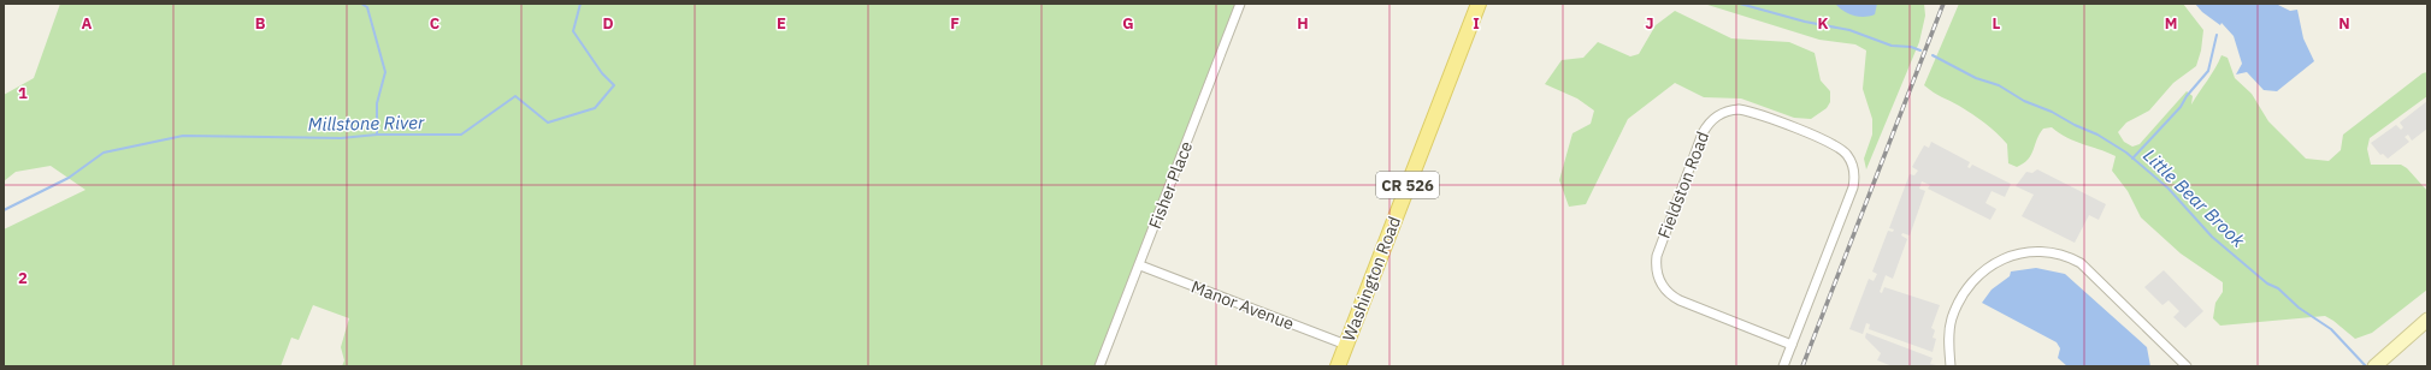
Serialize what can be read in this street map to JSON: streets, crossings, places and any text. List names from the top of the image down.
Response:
{
  "streets": {
    "main road": ["CR 526", "Washington Road"],
    "street": ["Fisher Place", "Fieldston Road", "Manor Avenue"]
  },
  "crossings": [
    ["Fisher Place", "Manor Avenue"],
    ["Washington Road", "Manor Avenue"]
  ],
  "water": ["Millstone River", "Little Bear Brook"],
  "grid": {
    "columns": [
      "A",
      "B",
      "C",
      "D",
      "E",
      "F",
      "G",
      "H",
      "I",
      "J",
      "K",
      "L",
      "M",
      "N"
    ],
    "rows": ["1", "2"]
  }
}
